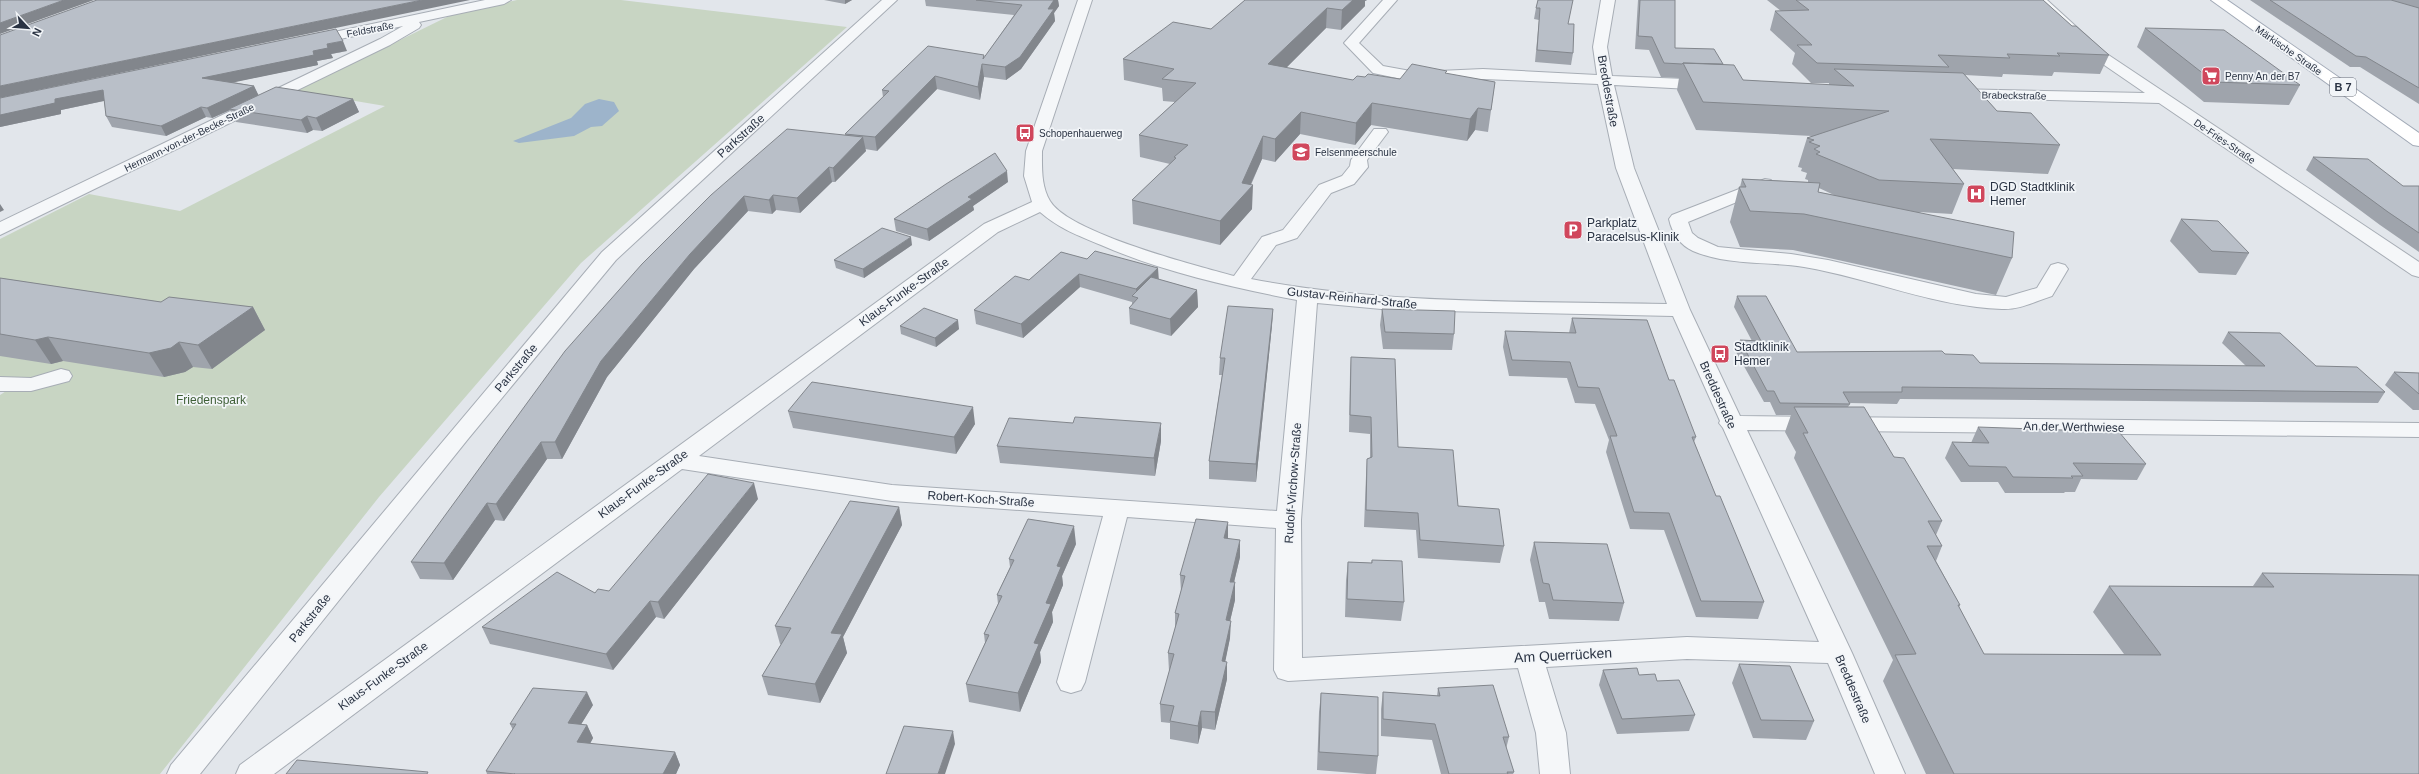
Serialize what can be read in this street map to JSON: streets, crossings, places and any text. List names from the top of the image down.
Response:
{
  "streets": {
    "main road": ["Märkische Straße", "B 7"],
    "street": [
      "Feldstraße",
      "Breddestraße",
      "Brabeckstraße",
      "Parkstraße",
      "Hermann-von-der-Becke-Straße",
      "De-Fries-Straße",
      "Klaus-Funke-Straße",
      "Gustav-Reinhard-Straße",
      "An der Werthwiese",
      "Rudolf-Virchow-Straße",
      "Robert-Koch-Straße",
      "Am Querrücken"
    ]
  },
  "crossings": [
    ["Feldstraße", "Hermann-von-der-Becke-Straße"],
    ["Breddestraße", "Gustav-Reinhard-Straße"],
    ["Breddestraße", "An der Werthwiese"],
    ["Breddestraße", "Am Querrücken"],
    ["Brabeckstraße", "De-Fries-Straße"],
    ["Klaus-Funke-Straße", "Gustav-Reinhard-Straße"],
    ["Klaus-Funke-Straße", "Robert-Koch-Straße"],
    ["Gustav-Reinhard-Straße", "Rudolf-Virchow-Straße"],
    ["Rudolf-Virchow-Straße", "Robert-Koch-Straße"],
    ["Rudolf-Virchow-Straße", "Am Querrücken"]
  ],
  "parks": ["Friedenspark"],
  "places": {
    "supermarket": ["Penny An der B7"],
    "bus stop": ["Schopenhauerweg", "Stadtklinik Hemer"],
    "school or university": ["Felsenmeerschule"],
    "hospital": ["DGD Stadtklinik Hemer"],
    "parking": ["Parkplatz Paracelsus-Klinik"]
  },
  "north": "bottom right"
}
